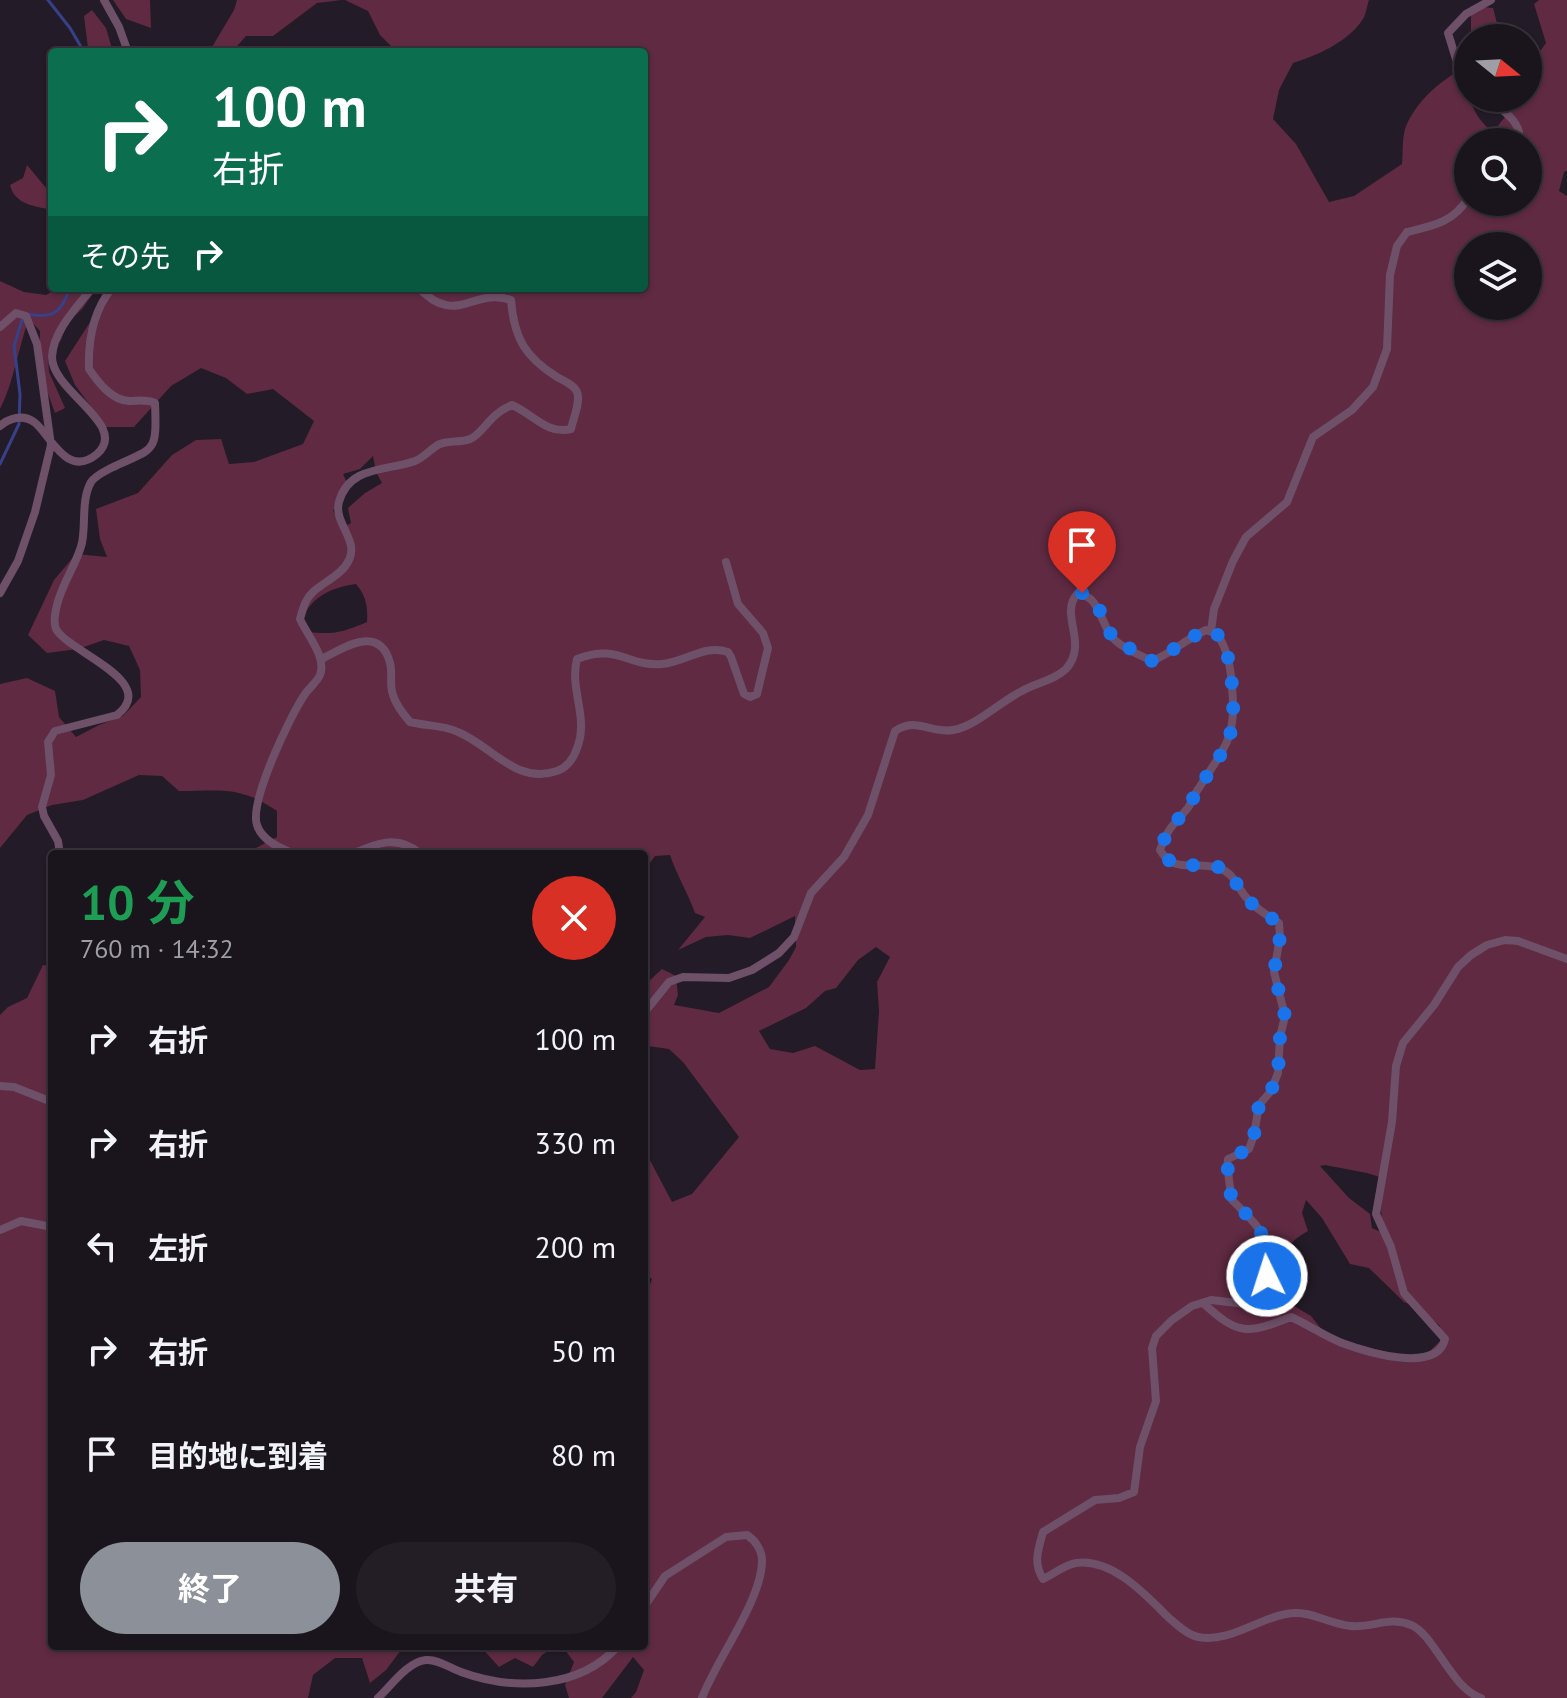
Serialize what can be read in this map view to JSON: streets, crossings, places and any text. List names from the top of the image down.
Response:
{
  "north": "right",
  "page": {
    "turn": ["100 m", "右折"],
    "then": "その先",
    "heading": ["10 分", "760 m · 14:32"],
    "list": [
      {
        "name": "右折",
        "value": "100 m"
      },
      {
        "name": "右折",
        "value": "330 m"
      },
      {
        "name": "左折",
        "value": "200 m"
      },
      {
        "name": "右折",
        "value": "50 m"
      },
      {
        "name": "目的地に到着",
        "value": "80 m"
      }
    ],
    "buttons": ["終了", "共有"]
  }
}
